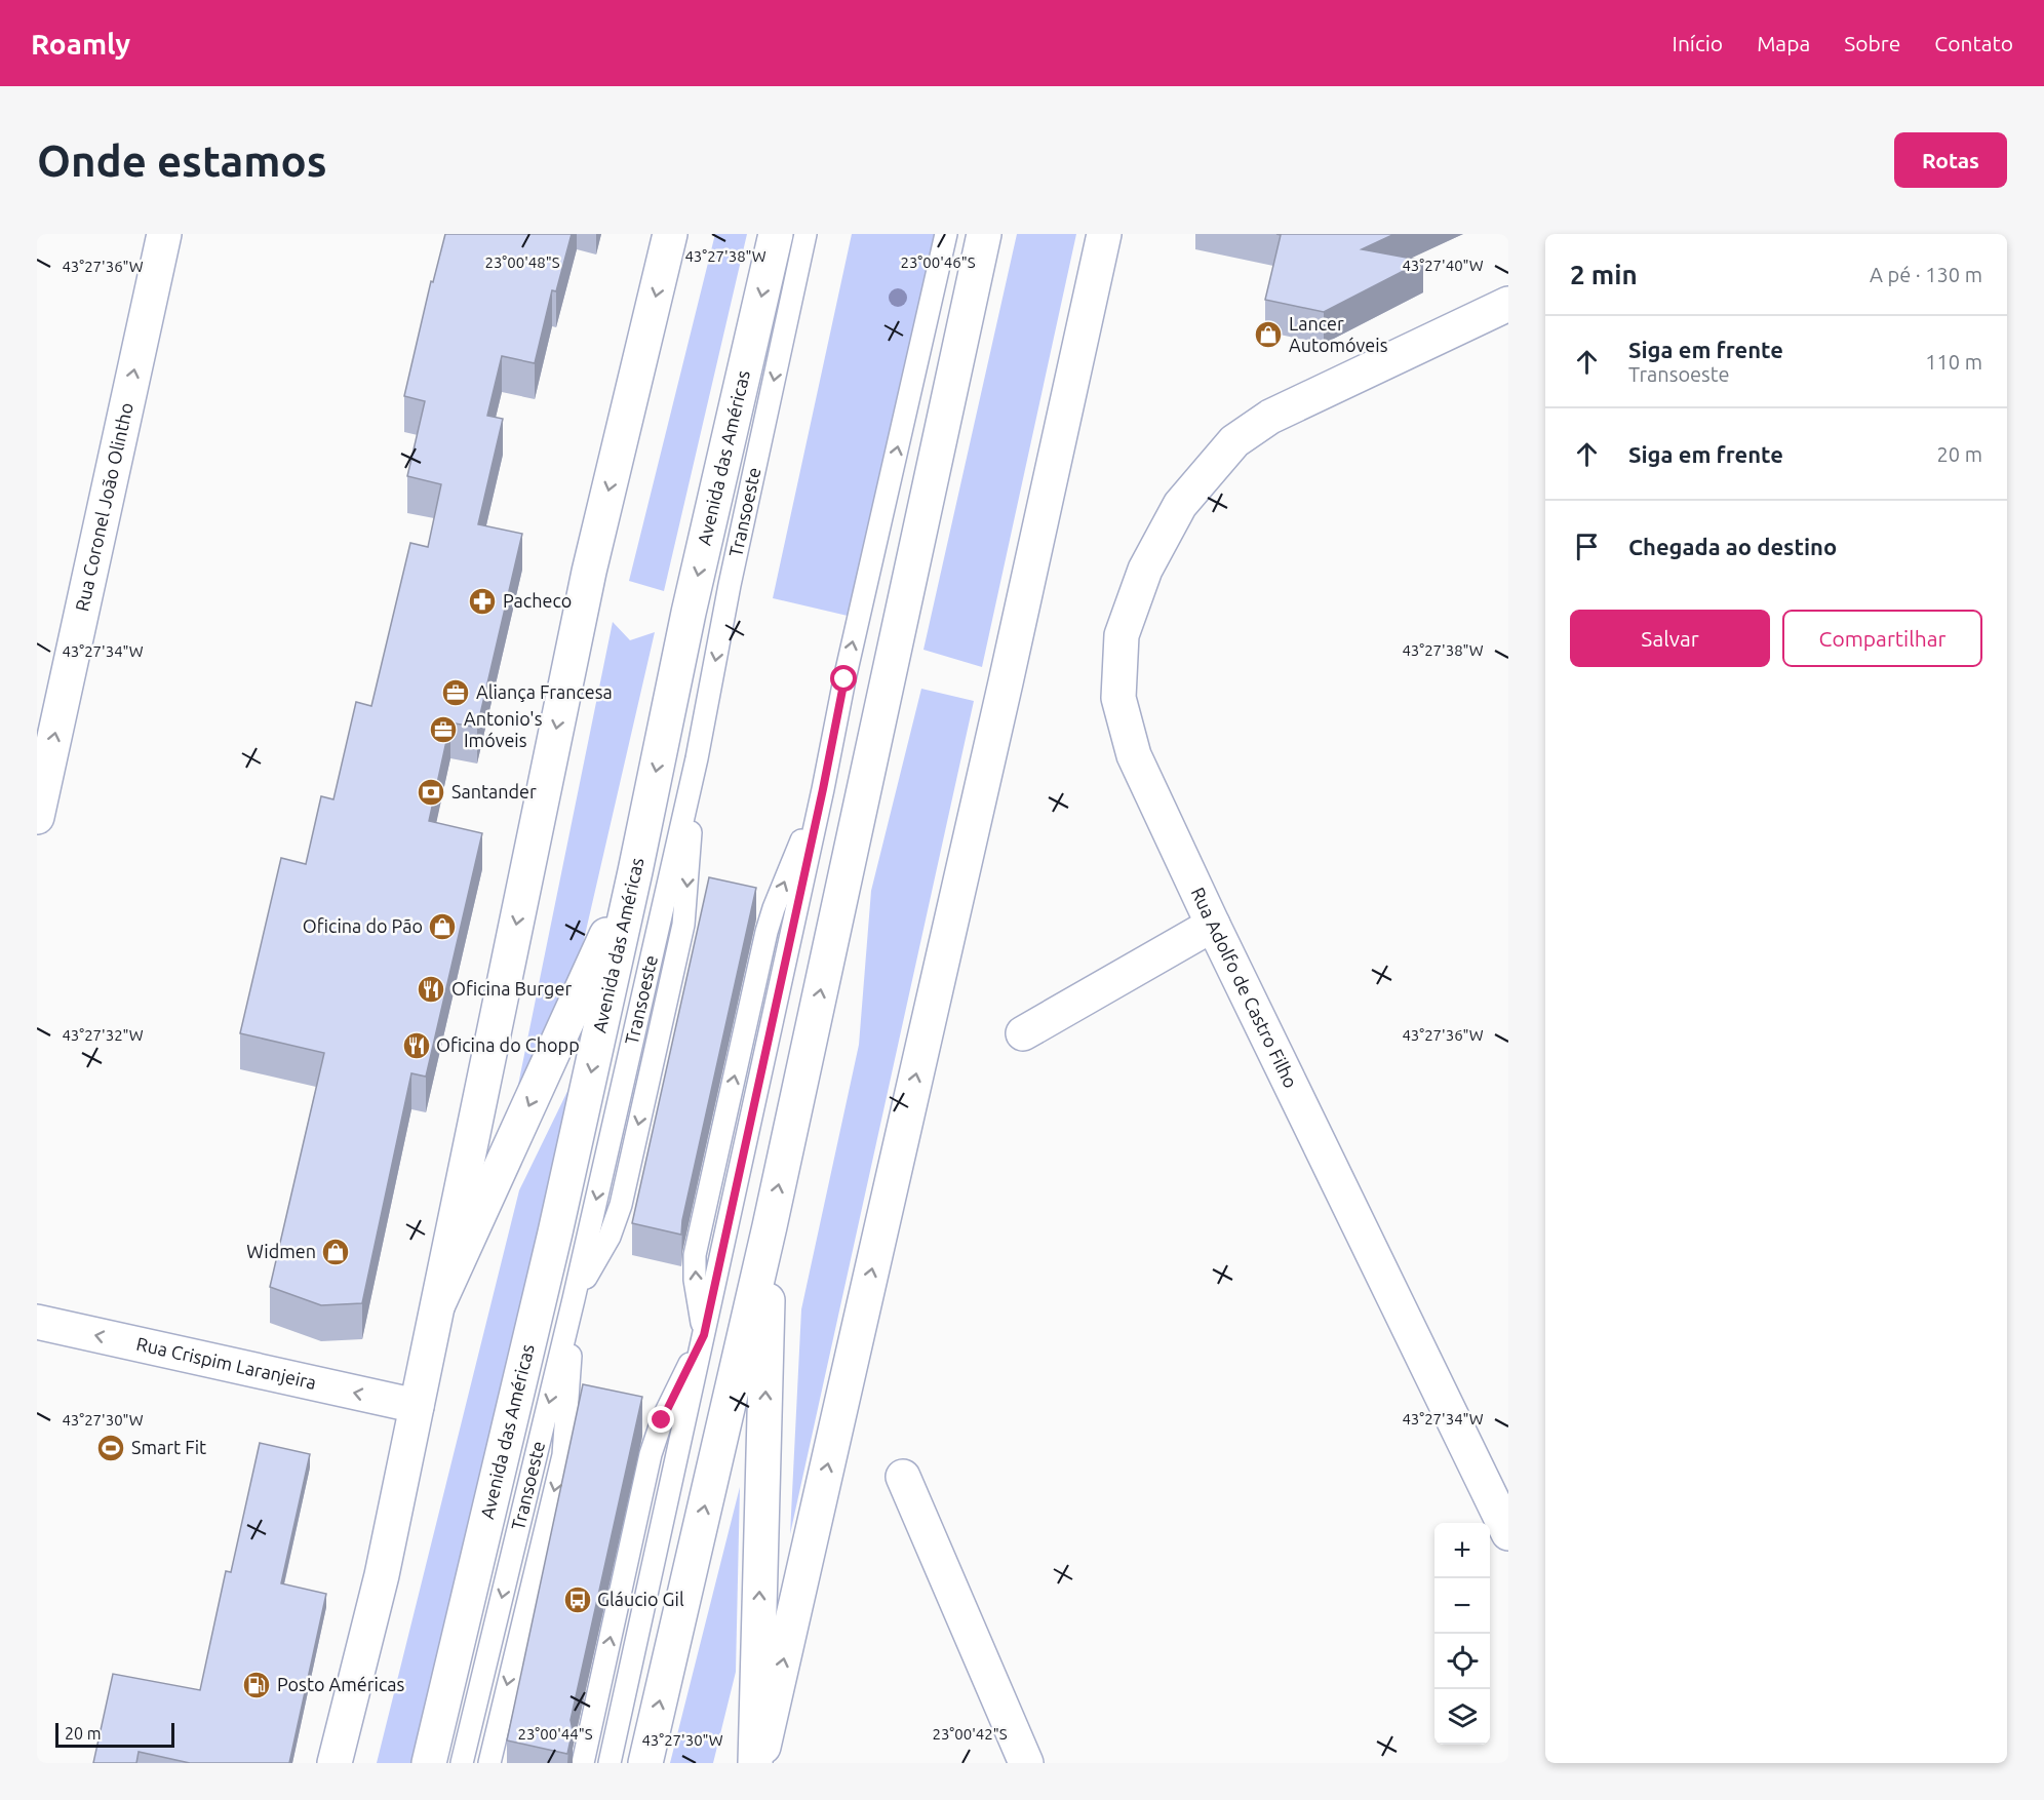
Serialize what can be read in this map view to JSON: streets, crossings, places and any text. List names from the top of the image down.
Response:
{
  "streets": {
    "main road": [
      "Avenida das Américas",
      "Rua Coronel João Olintho",
      "Rua Adolfo de Castro Filho",
      "Rua Crispim Laranjeira"
    ],
    "lane": ["Transoeste"]
  },
  "one_way": ["Rua Coronel João Olintho", "Rua Crispim Laranjeira"],
  "places": {
    "shop": ["Lancer Automóveis", "Oficina do Pão", "Widmen"],
    "pharmacy": ["Pacheco"],
    "office": ["Aliança Francesa", "Antonio's Imóveis"],
    "bank": ["Santander"],
    "restaurant": ["Oficina Burger", "Oficina do Chopp"],
    "sports": ["Smart Fit"],
    "bus stop": ["Gláucio Gil"],
    "fuel station": ["Posto Américas"]
  },
  "scale_bar": "20 m",
  "page": {
    "header": "Roamly",
    "nav": [
      "Início",
      "Mapa",
      "Sobre",
      "Contato"
    ],
    "buttons": [
      "Rotas",
      ["Salvar", "Compartilhar"]
    ],
    "title": "Onde estamos",
    "heading": ["2 min", "A pé · 130 m"],
    "list": [
      ["Siga em frente", "Transoeste", "110 m"],
      ["Siga em frente", "20 m"],
      "Chegada ao destino"
    ],
    "map_buttons": ["+", "−"],
    "scale": "20 m"
  },
  "coordinates": [
    "43°27'38\"W",
    "23°00'48\"S",
    "23°00'46\"S",
    "43°27'40\"W",
    "43°27'36\"W",
    "43°27'34\"W",
    "43°27'32\"W",
    "43°27'30\"W",
    "23°00'44\"S",
    "23°00'42\"S"
  ]
}
